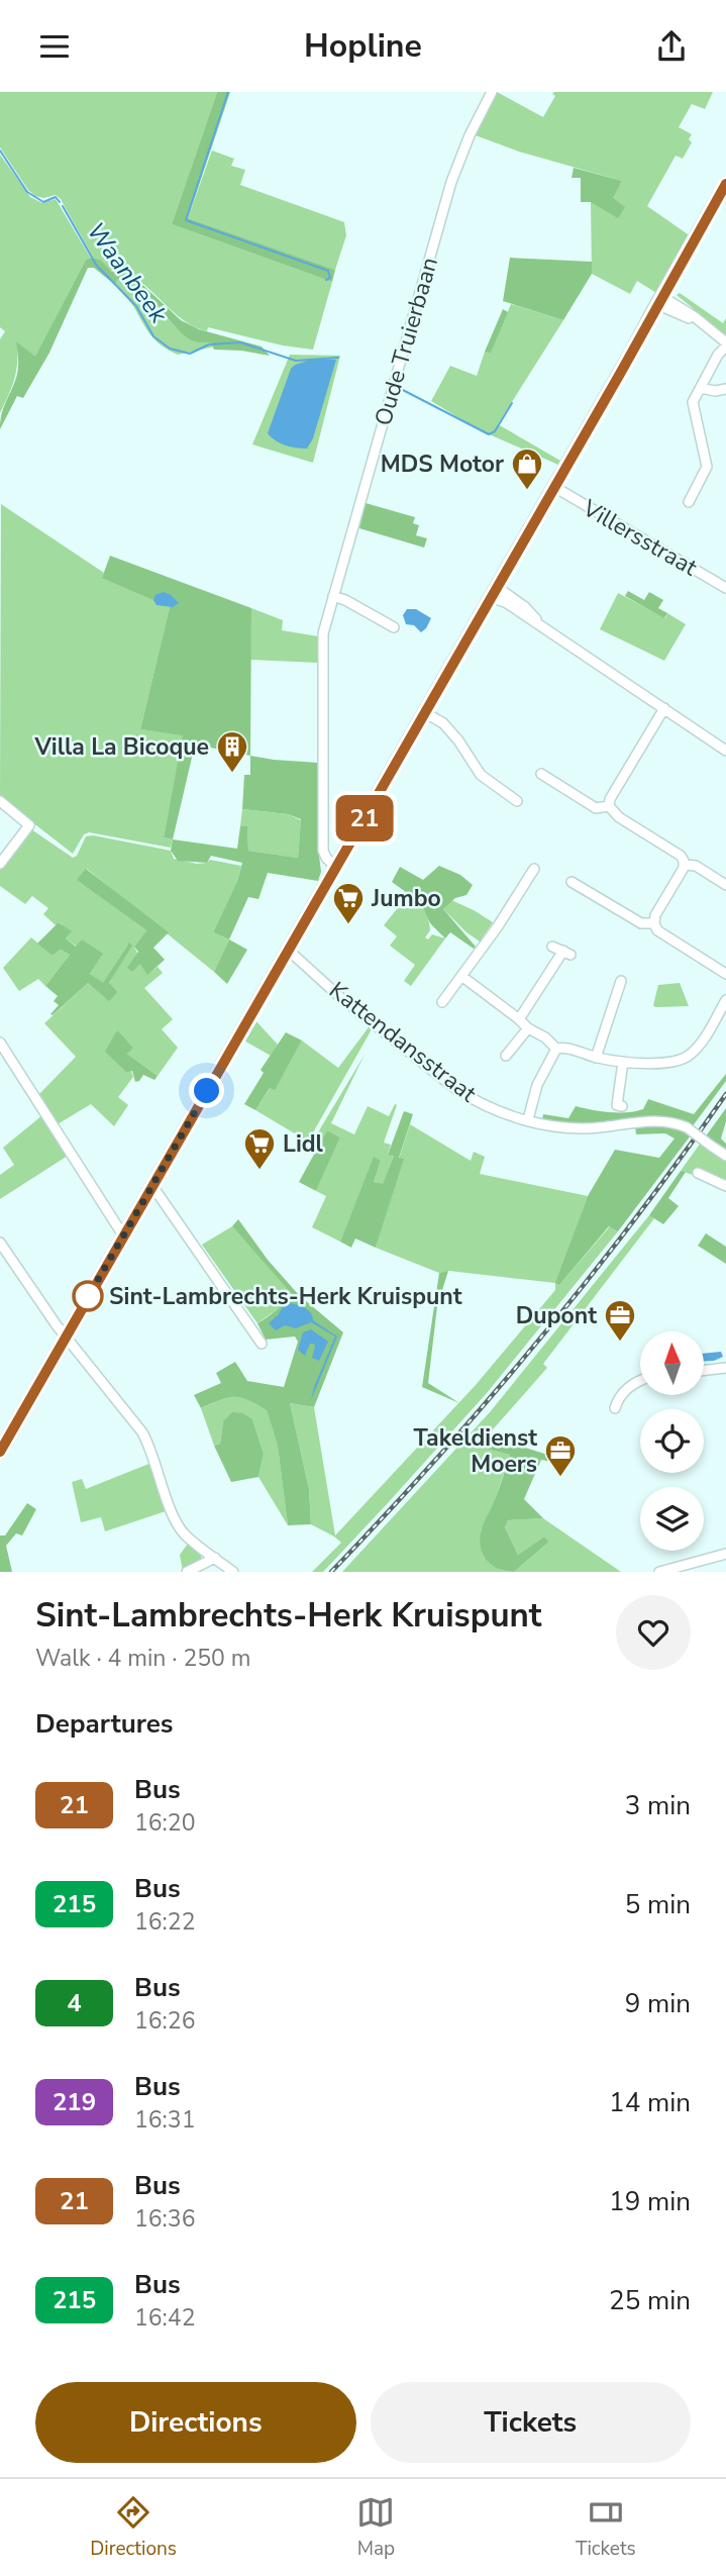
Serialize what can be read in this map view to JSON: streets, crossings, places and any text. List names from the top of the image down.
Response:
{
  "streets": {
    "street": ["Oude Truierbaan", "Villersstraat", "Kattendansstraat"]
  },
  "water": ["Waanbeek"],
  "places": {
    "shop": ["MDS Motor"],
    "building": ["Villa La Bicoque"],
    "supermarket": ["Jumbo", "Lidl"],
    "other": ["Sint-Lambrechts-Herk Kruispunt"],
    "office": ["Dupont", "Takeldienst Moers"]
  },
  "lines": ["bus line 21"],
  "north": "top",
  "page": {
    "header": "Hopline",
    "on_map": "21",
    "heading": [
      ["Sint-Lambrechts-Herk Kruispunt", "Walk · 4 min · 250 m"],
      "Departures"
    ],
    "list": [
      {
        "mark": "21",
        "name": "Bus",
        "note": "16:20",
        "value": "3 min"
      },
      {
        "mark": "215",
        "name": "Bus",
        "note": "16:22",
        "value": "5 min"
      },
      {
        "mark": "4",
        "name": "Bus",
        "note": "16:26",
        "value": "9 min"
      },
      {
        "mark": "219",
        "name": "Bus",
        "note": "16:31",
        "value": "14 min"
      },
      {
        "mark": "21",
        "name": "Bus",
        "note": "16:36",
        "value": "19 min"
      },
      {
        "mark": "215",
        "name": "Bus",
        "note": "16:42",
        "value": "25 min"
      }
    ],
    "buttons": ["Directions", "Tickets"],
    "tabs": ["Directions", "Map", "Tickets"]
  }
}
